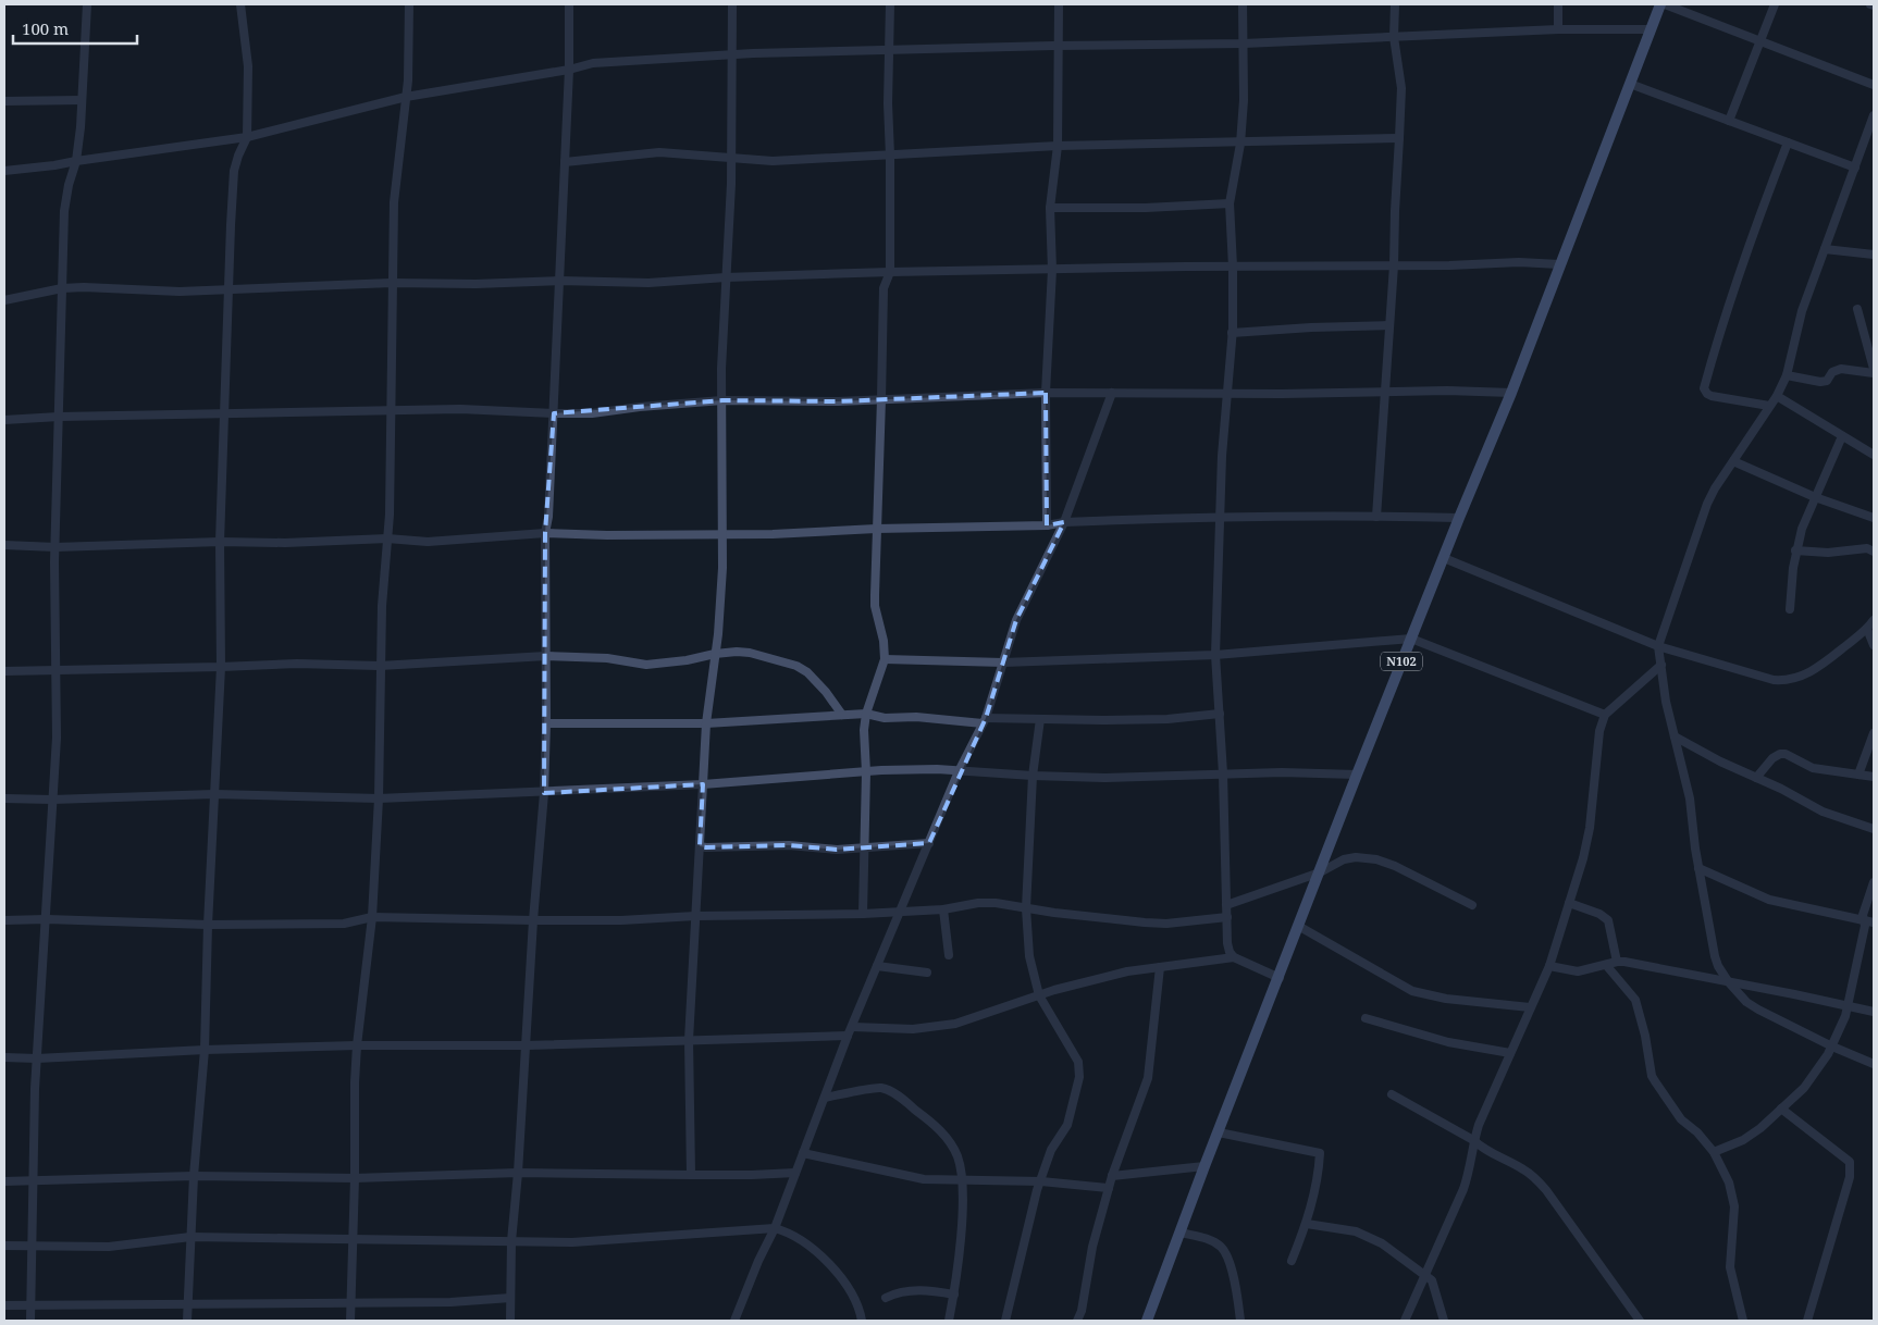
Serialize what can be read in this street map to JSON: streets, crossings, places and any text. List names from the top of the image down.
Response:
{
  "streets": {
    "main road": ["N102"]
  },
  "scale_bar": "100 m"
}
